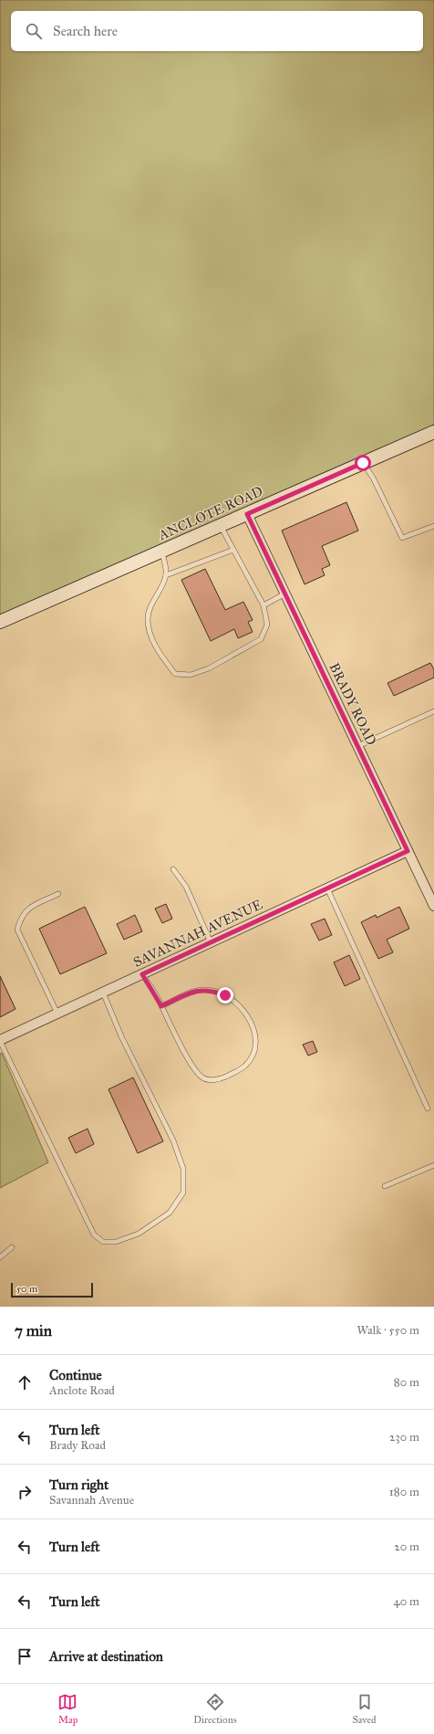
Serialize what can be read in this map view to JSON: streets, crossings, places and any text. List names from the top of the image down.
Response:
{
  "streets": {
    "street": ["ANCLOTE ROAD", "BRADY ROAD", "SAVANNAH AVENUE"]
  },
  "crossings": [
    ["ANCLOTE ROAD", "BRADY ROAD"],
    ["BRADY ROAD", "SAVANNAH AVENUE"]
  ],
  "scale_bar": "50 m",
  "page": {
    "search": "Search here",
    "scale": "50 m",
    "heading": ["7 min", "Walk · 550 m"],
    "list": [
      ["Continue", "Anclote Road", "80 m"],
      ["Turn left", "Brady Road", "230 m"],
      ["Turn right", "Savannah Avenue", "180 m"],
      ["Turn left", "20 m"],
      ["Turn left", "40 m"],
      "Arrive at destination"
    ],
    "nav": ["Map", "Directions", "Saved"]
  }
}
